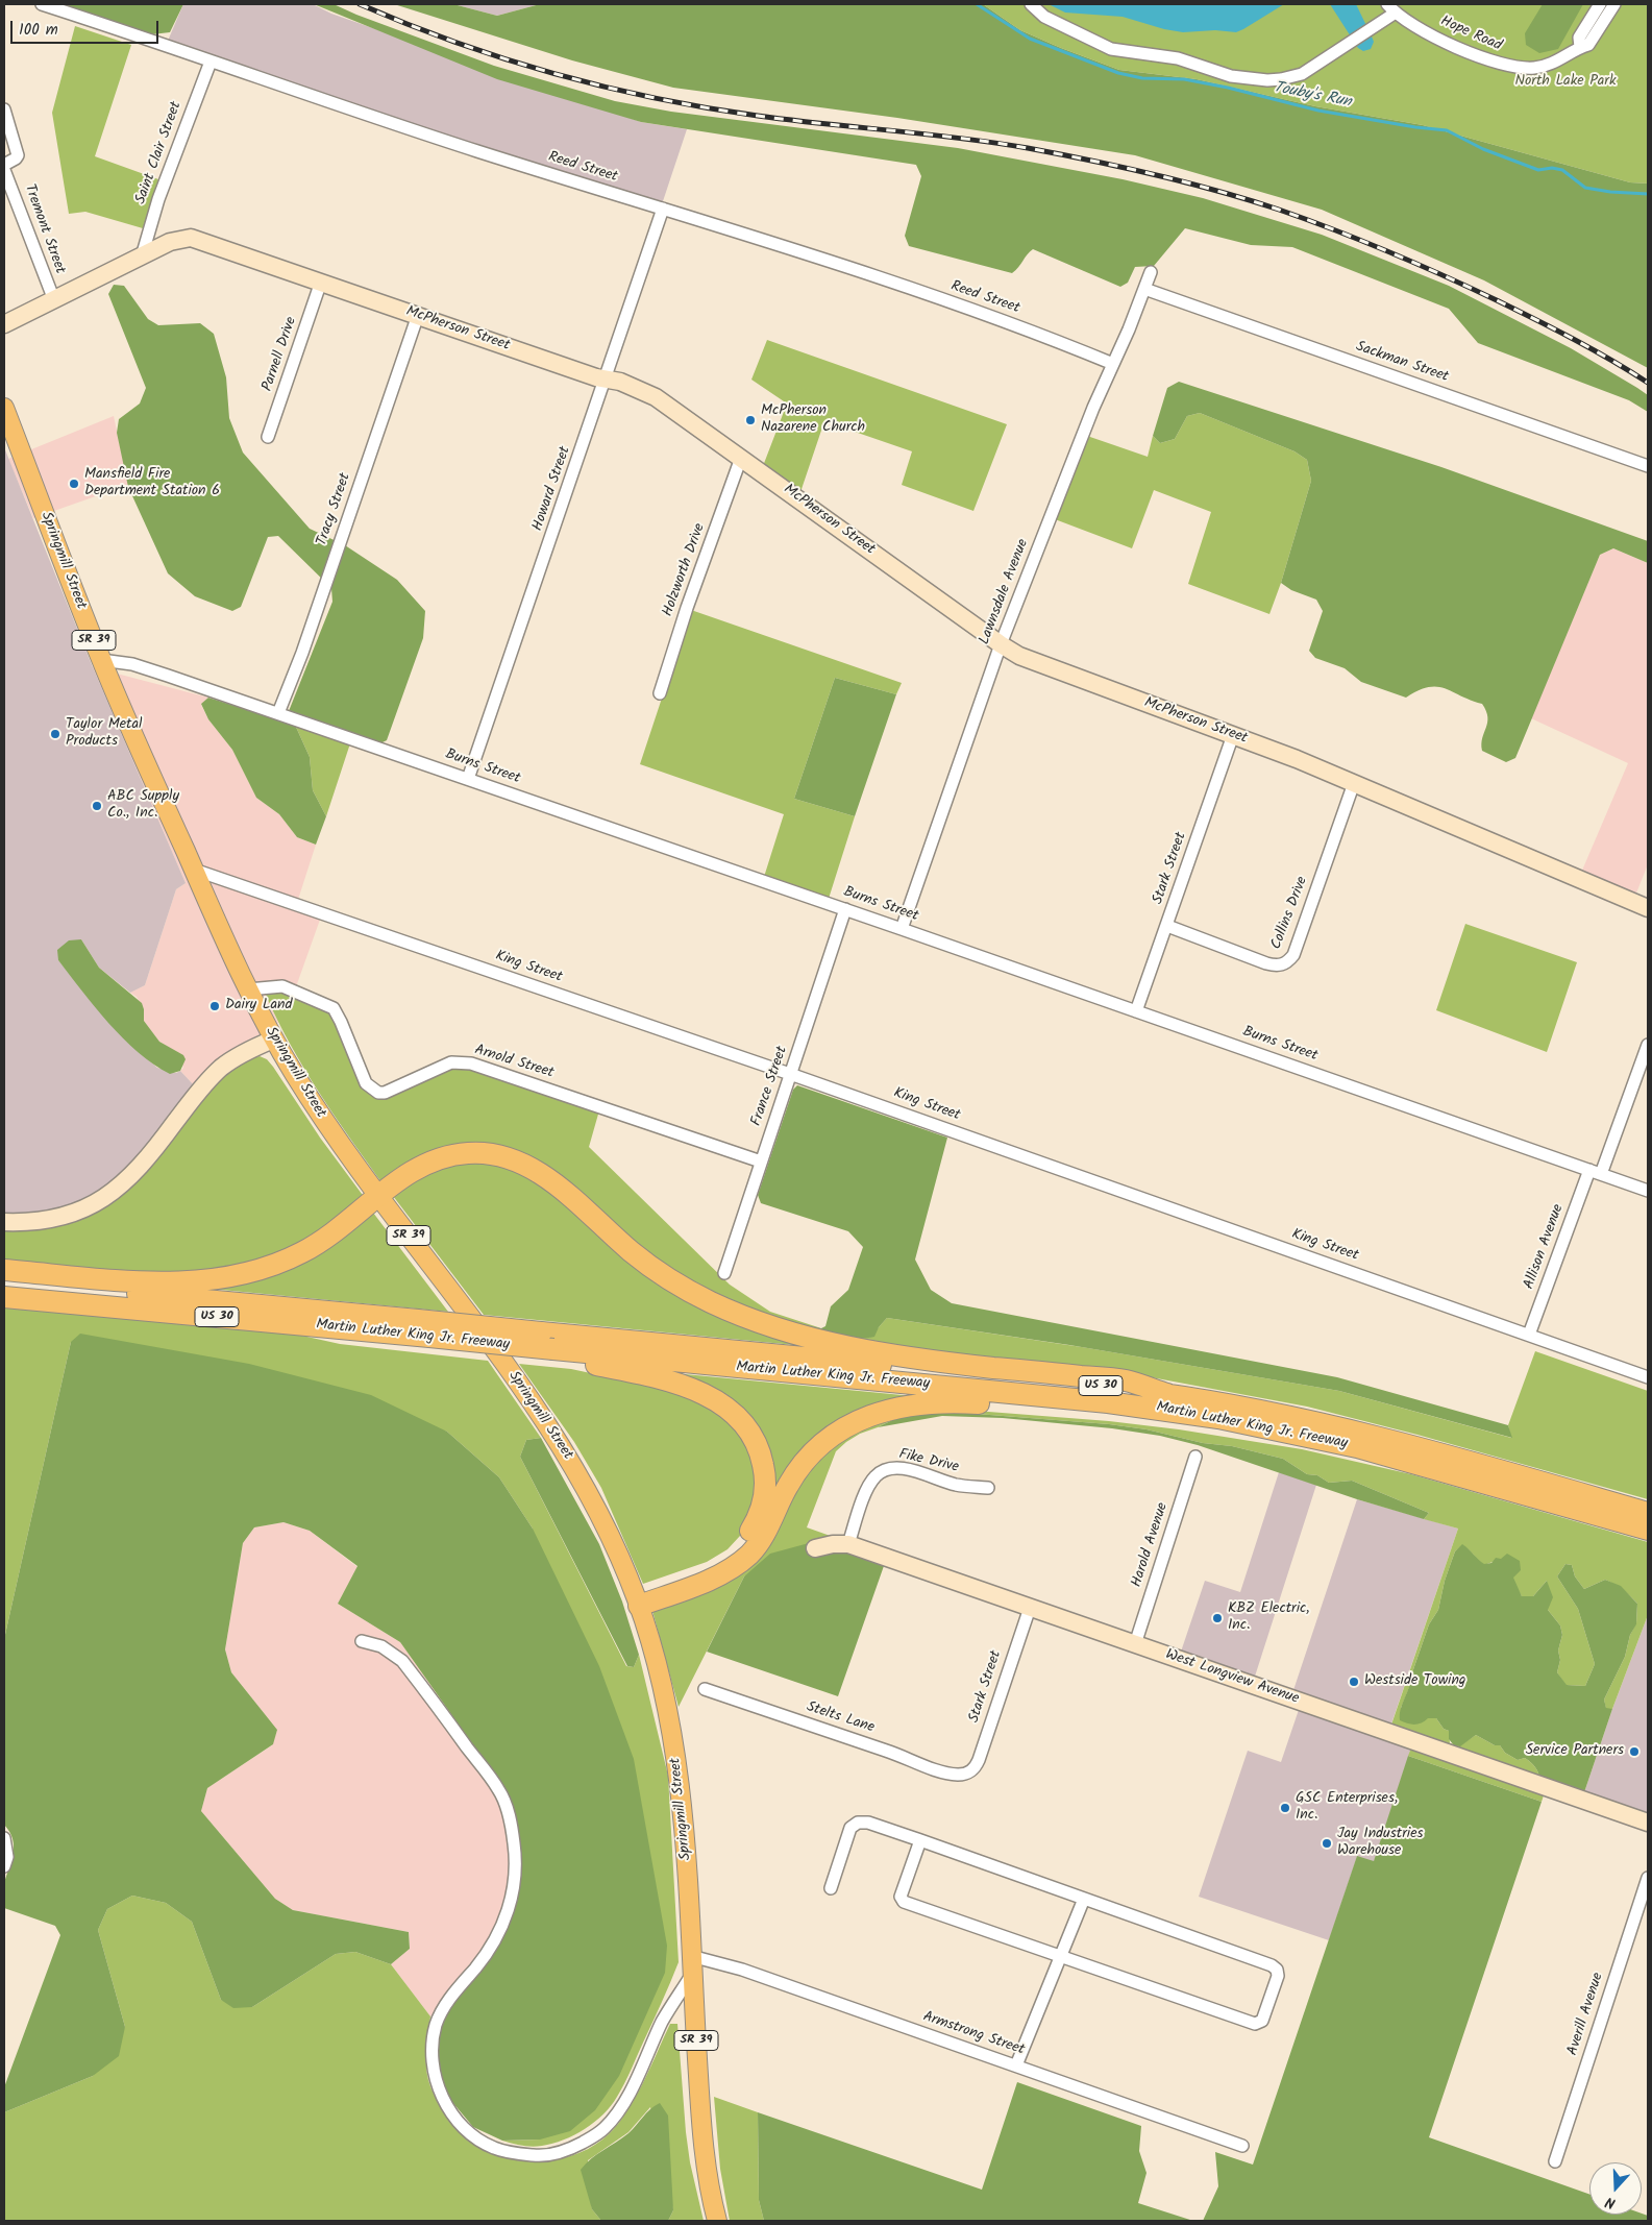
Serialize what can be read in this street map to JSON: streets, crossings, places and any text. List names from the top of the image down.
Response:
{
  "streets": {
    "highway": ["US 30", "Martin Luther King Jr. Freeway"],
    "main road": ["Springmill Street", "SR 39"],
    "street": [
      "Hope Road",
      "Saint Clair Street",
      "Reed Street",
      "Tremont Street",
      "McPherson Street",
      "Parnell Drive",
      "Sackman Street",
      "Howard Street",
      "Tracy Street",
      "Holzworth Drive",
      "Lawnsdale Avenue",
      "Burns Street",
      "Stark Street",
      "Collins Drive",
      "King Street",
      "Arnold Street",
      "France Street",
      "Allison Avenue",
      "Fike Drive",
      "Harold Avenue",
      "West Longview Avenue",
      "Stelts Lane",
      "Averill Avenue",
      "Armstrong Street"
    ]
  },
  "crossings": [
    ["Saint Clair Street", "Reed Street"],
    ["Saint Clair Street", "McPherson Street"],
    ["Reed Street", "Howard Street"],
    ["Reed Street", "Lawnsdale Avenue"],
    ["Tremont Street", "McPherson Street"],
    ["McPherson Street", "Parnell Drive"],
    ["McPherson Street", "Howard Street"],
    ["McPherson Street", "Tracy Street"],
    ["McPherson Street", "Holzworth Drive"],
    ["McPherson Street", "Lawnsdale Avenue"],
    ["McPherson Street", "Stark Street"],
    ["McPherson Street", "Collins Drive"],
    ["Sackman Street", "Lawnsdale Avenue"],
    ["Howard Street", "Burns Street"],
    ["Tracy Street", "Burns Street"],
    ["Springmill Street", "Burns Street"],
    ["Springmill Street", "King Street"],
    ["Springmill Street", "Arnold Street"],
    ["Springmill Street", "Armstrong Street"],
    ["Lawnsdale Avenue", "Burns Street"],
    ["Burns Street", "Stark Street"],
    ["Burns Street", "France Street"],
    ["Burns Street", "Allison Avenue"],
    ["Stark Street", "Collins Drive"],
    ["Stark Street", "West Longview Avenue"],
    ["Stark Street", "Stelts Lane"],
    ["King Street", "France Street"],
    ["King Street", "Allison Avenue"],
    ["Arnold Street", "France Street"],
    ["Fike Drive", "West Longview Avenue"],
    ["Harold Avenue", "West Longview Avenue"]
  ],
  "water": ["Touby's Run"],
  "parks": ["North Lake Park"],
  "places": [
    "McPherson Nazarene Church",
    "Mansfield Fire Department Station 6",
    "Taylor Metal Products",
    "ABC Supply Co., Inc.",
    "Dairy Land",
    "KBZ Electric, Inc.",
    "Westside Towing",
    "Service Partners",
    "GSC Enterprises, Inc.",
    "Jay Industries Warehouse"
  ],
  "scale_bar": "100 m",
  "north": "bottom"
}
